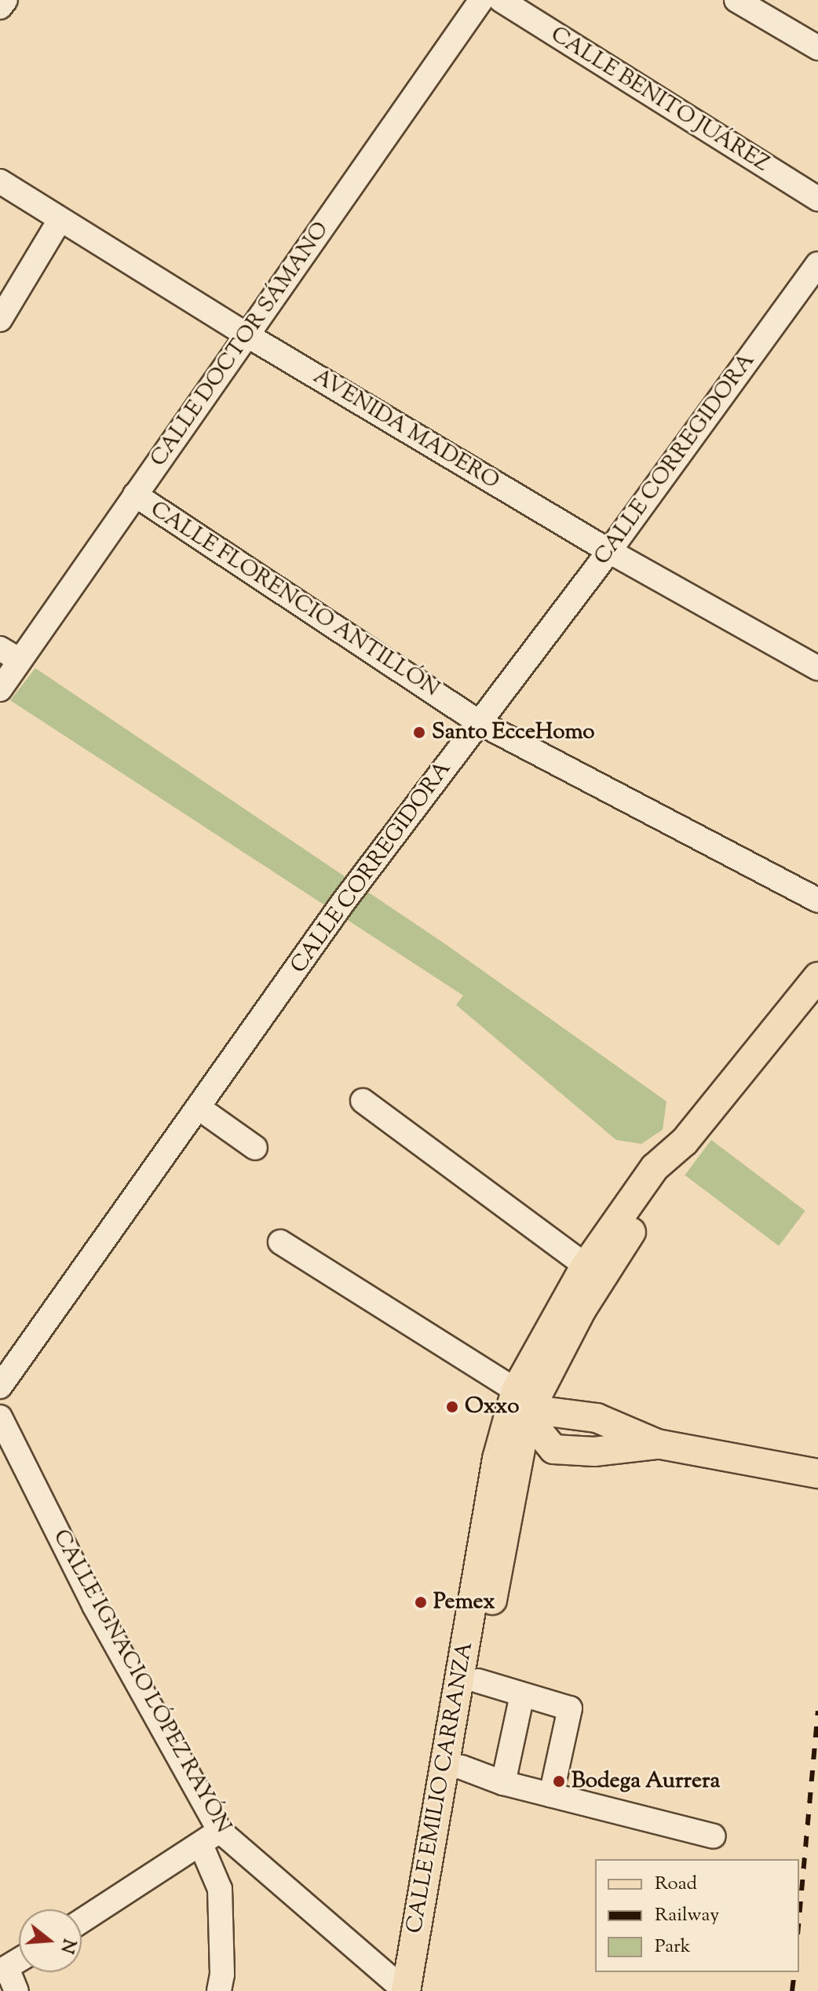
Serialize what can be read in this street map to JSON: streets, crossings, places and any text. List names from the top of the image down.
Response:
{
  "streets": {
    "main road": ["CALLE EMILIO CARRANZA"],
    "street": [
      "CALLE BENITO JUÁREZ",
      "CALLE DOCTOR SÁMANO",
      "AVENIDA MADERO",
      "CALLE CORREGIDORA",
      "CALLE FLORENCIO ANTILLÓN",
      "CALLE IGNACIO LÓPEZ RAYÓN"
    ]
  },
  "crossings": [
    ["CALLE DOCTOR SÁMANO", "AVENIDA MADERO"],
    ["CALLE DOCTOR SÁMANO", "CALLE FLORENCIO ANTILLÓN"],
    ["AVENIDA MADERO", "CALLE CORREGIDORA"],
    ["CALLE CORREGIDORA", "CALLE FLORENCIO ANTILLÓN"],
    ["CALLE IGNACIO LÓPEZ RAYÓN", "CALLE EMILIO CARRANZA"]
  ],
  "places": [
    "Santo EcceHomo",
    "Oxxo",
    "Pemex",
    "Bodega Aurrera"
  ],
  "legend": ["Road", "Railway", "Park"],
  "north": "right"
}
